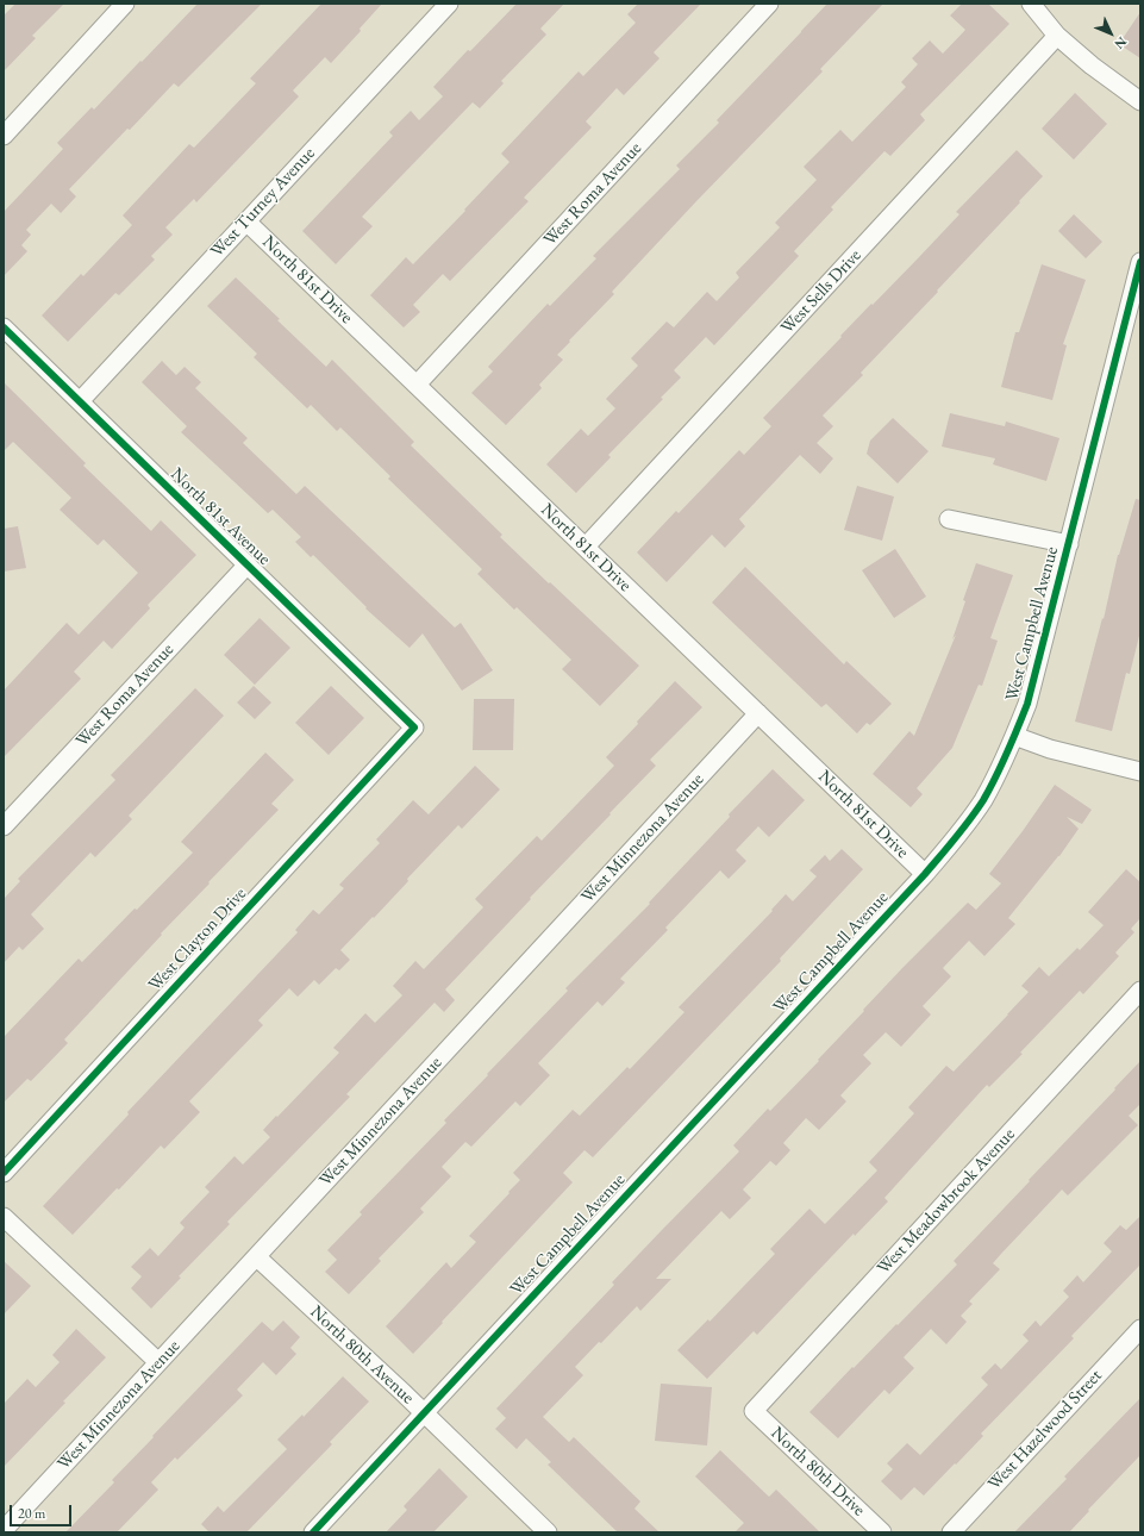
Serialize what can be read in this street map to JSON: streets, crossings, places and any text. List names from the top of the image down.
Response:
{
  "streets": {
    "street": [
      "West Roma Avenue",
      "West Turney Avenue",
      "North 81st Drive",
      "West Sells Drive",
      "North 81st Avenue",
      "West Campbell Avenue",
      "West Minnezona Avenue",
      "West Clayton Drive",
      "West Meadowbrook Avenue",
      "North 80th Avenue",
      "West Hazelwood Street",
      "North 80th Drive"
    ]
  },
  "crossings": [
    ["West Roma Avenue", "North 81st Drive"],
    ["West Roma Avenue", "North 81st Avenue"],
    ["West Turney Avenue", "North 81st Drive"],
    ["West Turney Avenue", "North 81st Avenue"],
    ["North 81st Drive", "West Sells Drive"],
    ["North 81st Drive", "West Campbell Avenue"],
    ["North 81st Drive", "West Minnezona Avenue"],
    ["North 81st Avenue", "West Clayton Drive"],
    ["West Campbell Avenue", "North 80th Avenue"],
    ["West Minnezona Avenue", "North 80th Avenue"],
    ["West Meadowbrook Avenue", "North 80th Drive"]
  ],
  "scale_bar": "20 m",
  "north": "bottom right"
}
